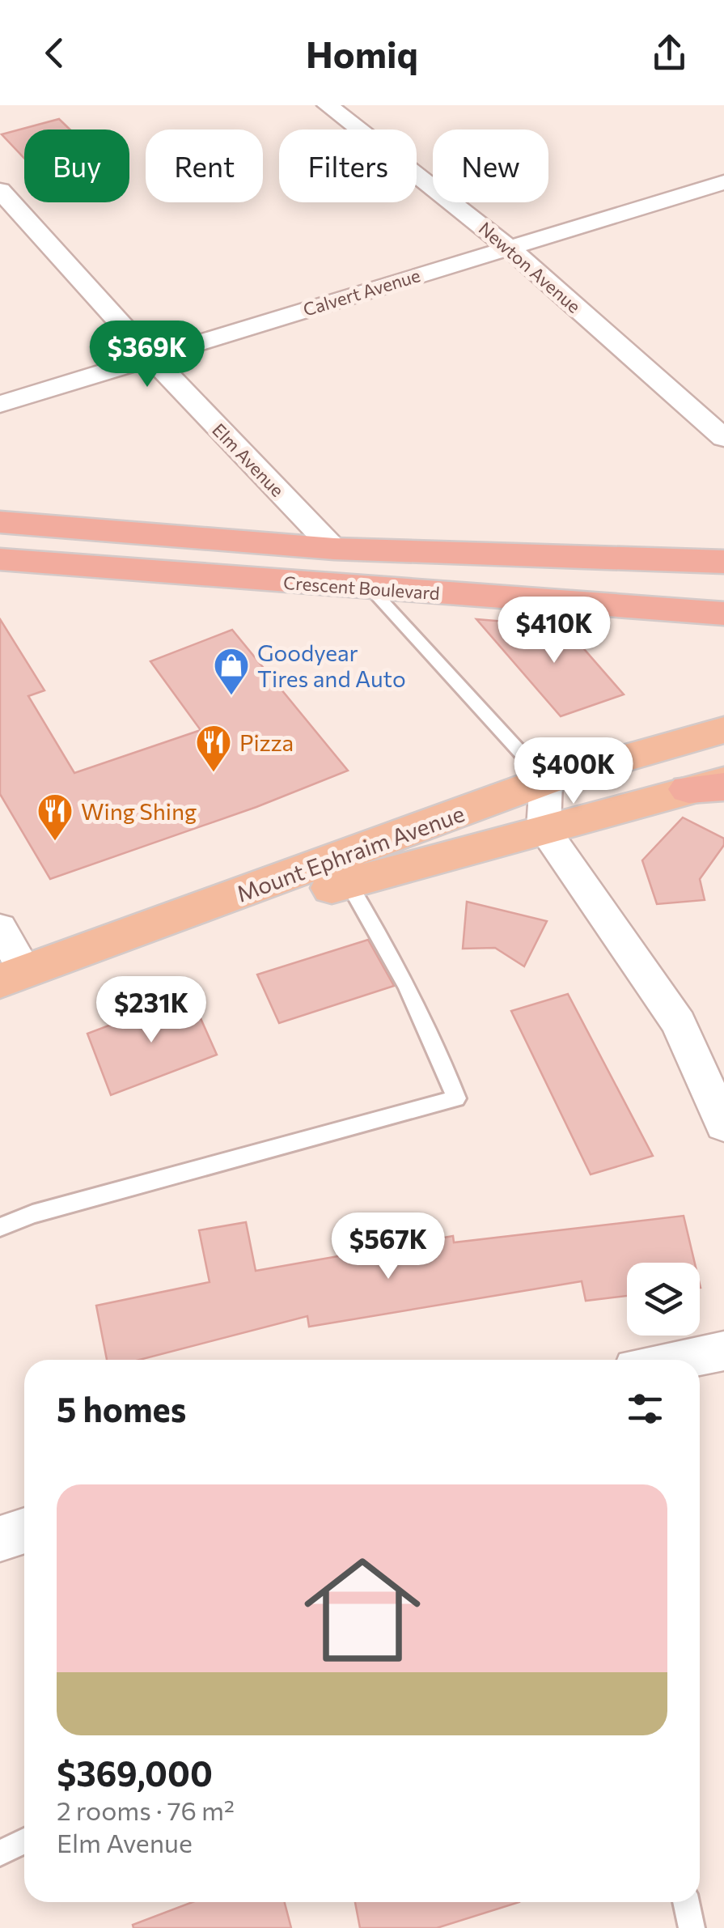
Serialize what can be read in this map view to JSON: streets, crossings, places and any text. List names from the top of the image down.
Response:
{
  "streets": {
    "highway": ["Crescent Boulevard"],
    "main road": ["Mount Ephraim Avenue"],
    "street": ["Newton Avenue", "Calvert Avenue", "Elm Avenue"]
  },
  "crossings": [
    ["Newton Avenue", "Calvert Avenue"],
    ["Calvert Avenue", "Elm Avenue"],
    ["Elm Avenue", "Crescent Boulevard"]
  ],
  "places": {
    "shop": ["Goodyear Tires and Auto"],
    "restaurant": ["Pizza", "Wing Shing"]
  },
  "page": {
    "header": "Homiq",
    "chip": [
      "Buy",
      "Rent",
      "Filters",
      "New"
    ],
    "price": [
      "$369K",
      "$410K",
      "$400K",
      "$231K",
      "$567K"
    ],
    "heading": "5 homes",
    "list": [
      {
        "name": "$369,000",
        "note": "2 rooms · 76 m² · Elm Avenue"
      }
    ]
  }
}
